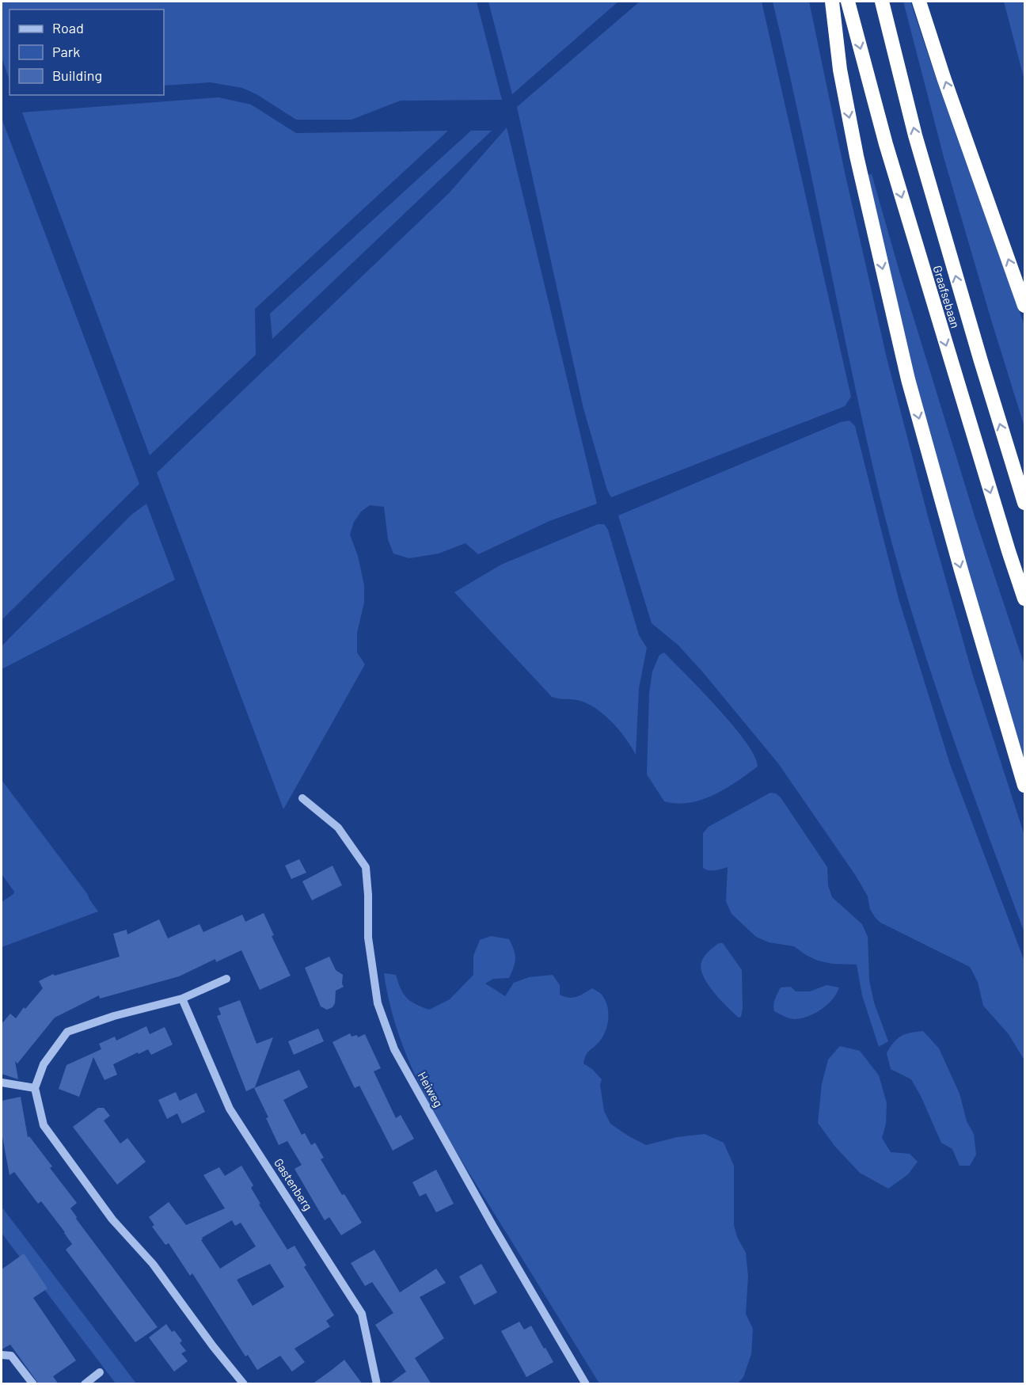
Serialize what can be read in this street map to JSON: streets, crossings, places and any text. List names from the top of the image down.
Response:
{
  "streets": {
    "highway": ["Graafsebaan"],
    "street": ["Heiweg", "Gastenberg"]
  },
  "legend": ["Road", "Park", "Building"]
}
